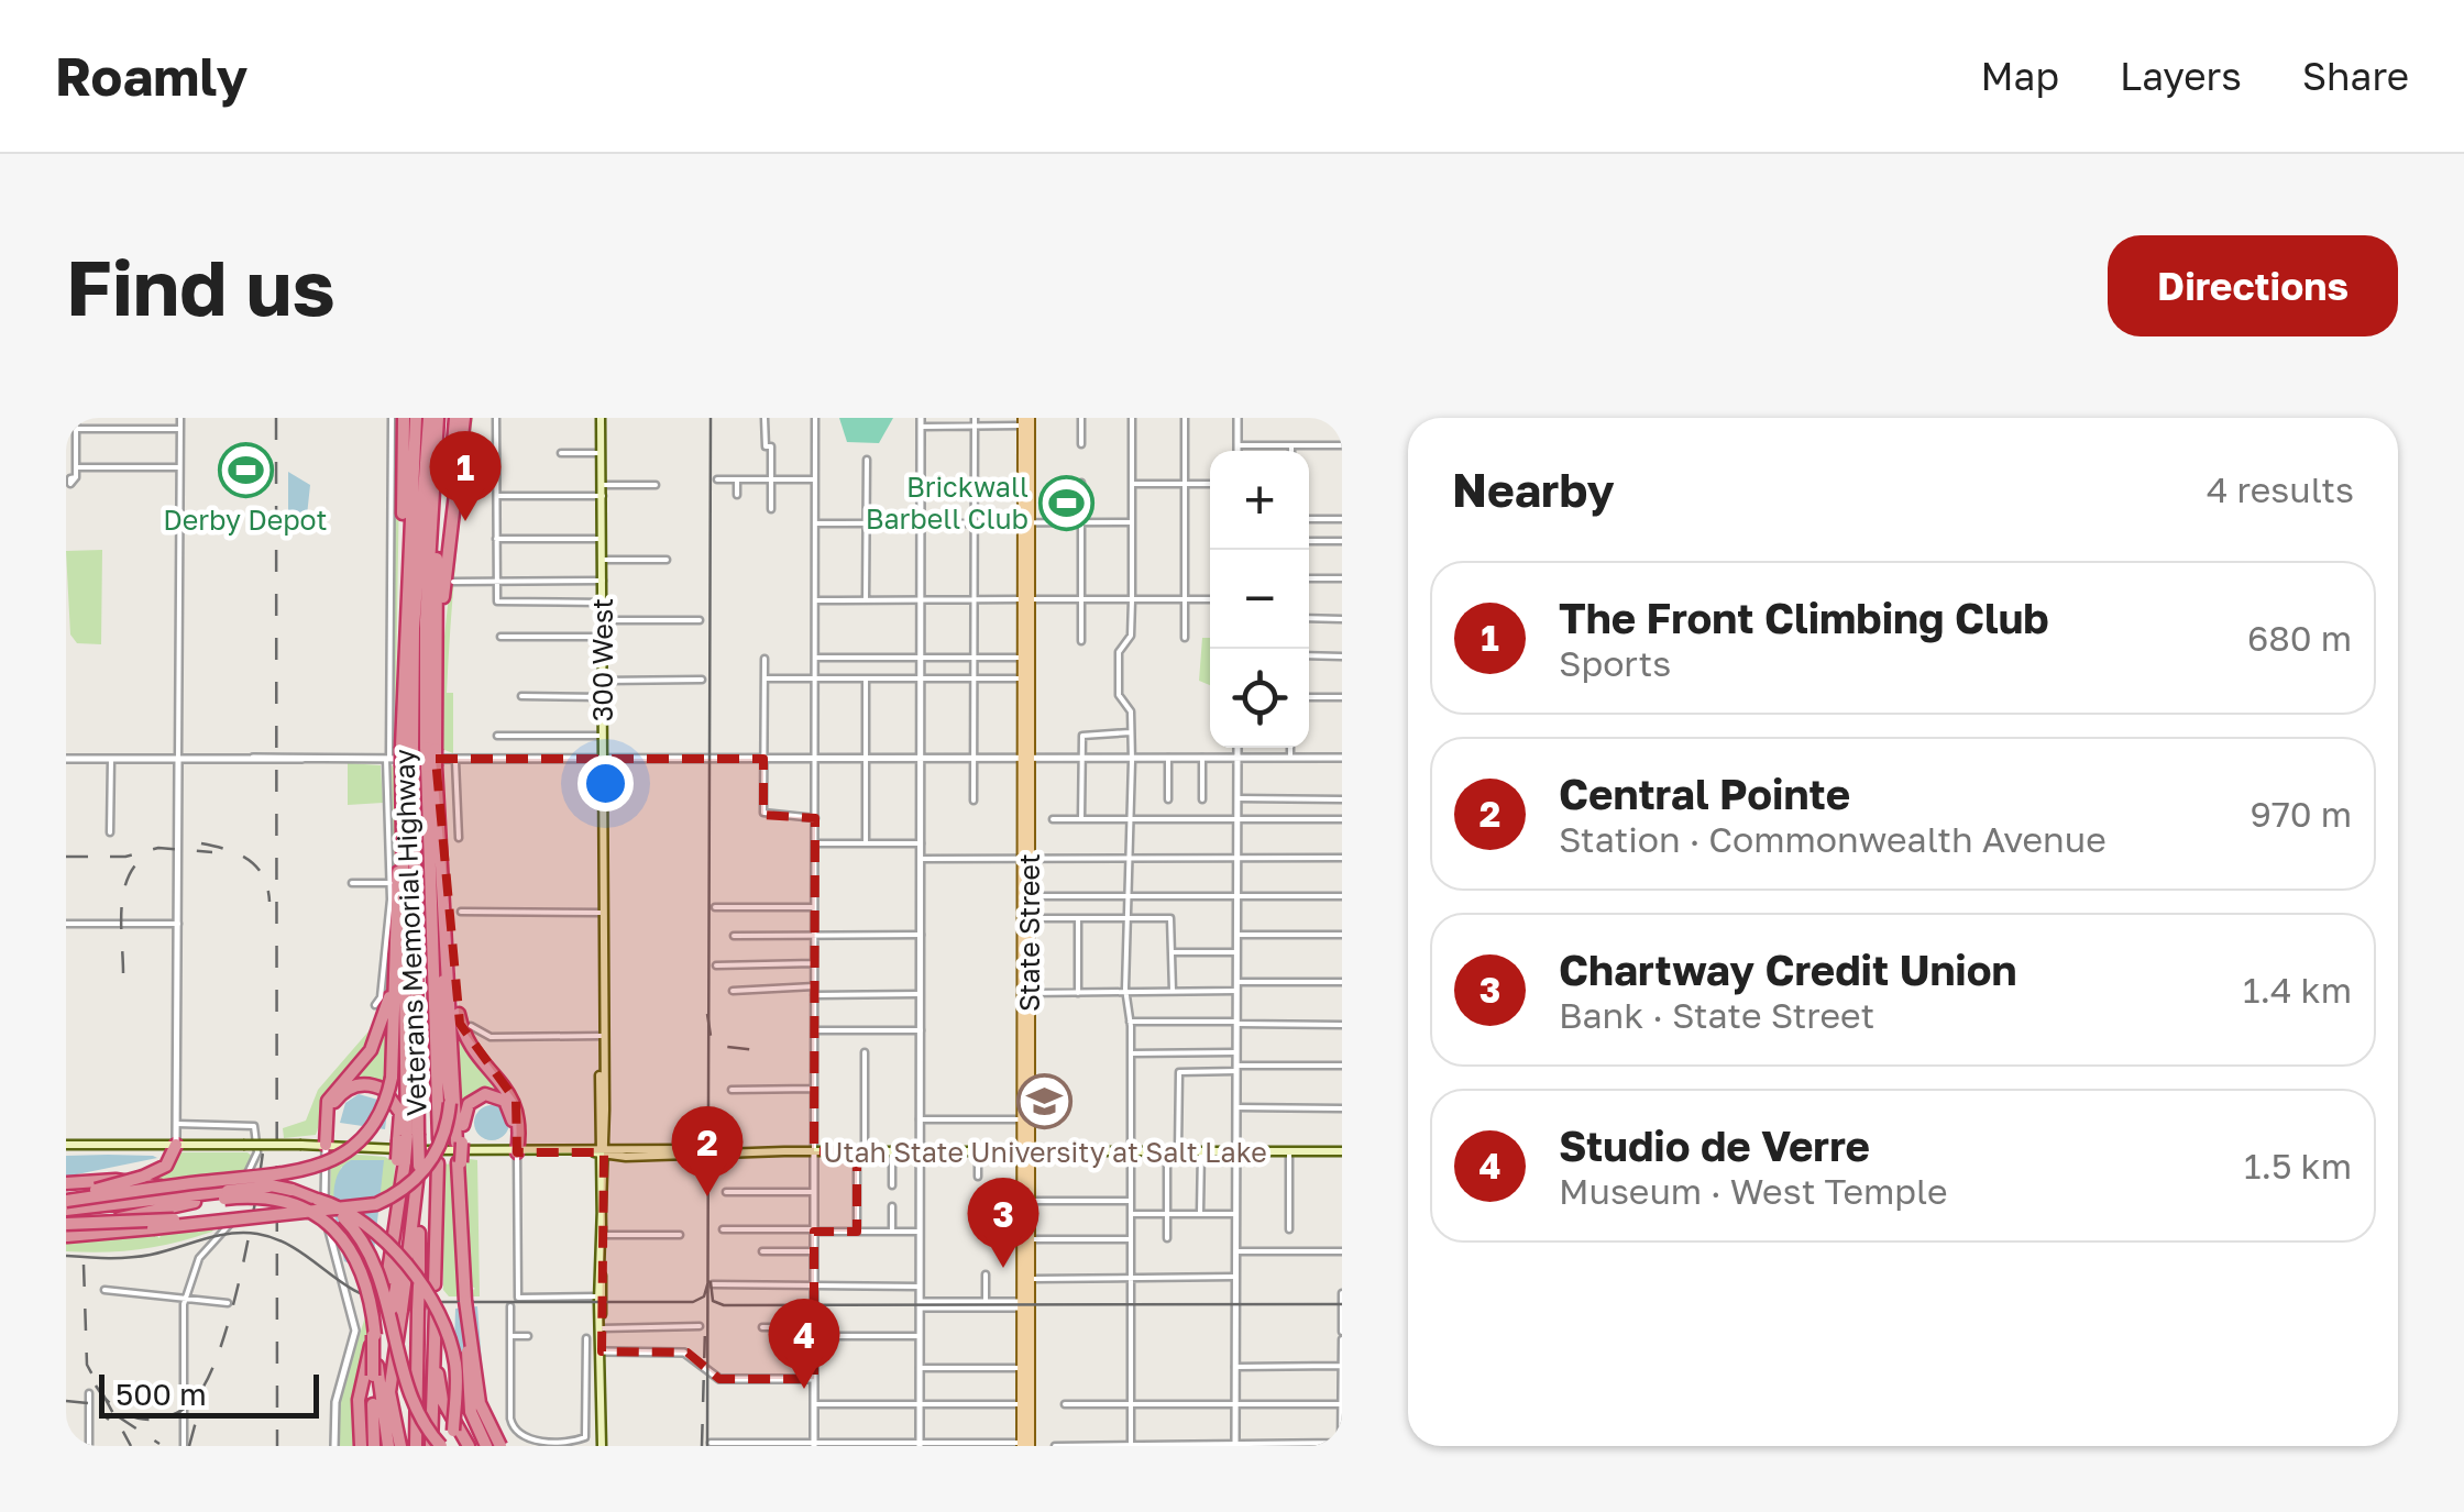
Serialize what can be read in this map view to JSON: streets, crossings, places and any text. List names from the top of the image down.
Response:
{
  "streets": {
    "highway": ["Veterans Memorial Highway"],
    "main road": ["300 West", "State Street"]
  },
  "places": {
    "sports": ["Derby Depot", "Brickwall Barbell Club"],
    "school or university": ["Utah State University at Salt Lake"]
  },
  "scale_bar": "500 m",
  "page": {
    "header": "Roamly",
    "nav": ["Map", "Layers", "Share"],
    "buttons": "Directions",
    "title": "Find us",
    "heading": ["Nearby", "4 results"],
    "pins": [
      "1",
      "2",
      "3",
      "4"
    ],
    "map_buttons": ["+", "−"],
    "list": [
      {
        "mark": "1",
        "name": "The Front Climbing Club",
        "note": "Sports",
        "value": "680 m"
      },
      {
        "mark": "2",
        "name": "Central Pointe",
        "note": "Station · Commonwealth Avenue",
        "value": "970 m"
      },
      {
        "mark": "3",
        "name": "Chartway Credit Union",
        "note": "Bank · State Street",
        "value": "1.4 km"
      },
      {
        "mark": "4",
        "name": "Studio de Verre",
        "note": "Museum · West Temple",
        "value": "1.5 km"
      }
    ],
    "scale": "500 m"
  }
}
